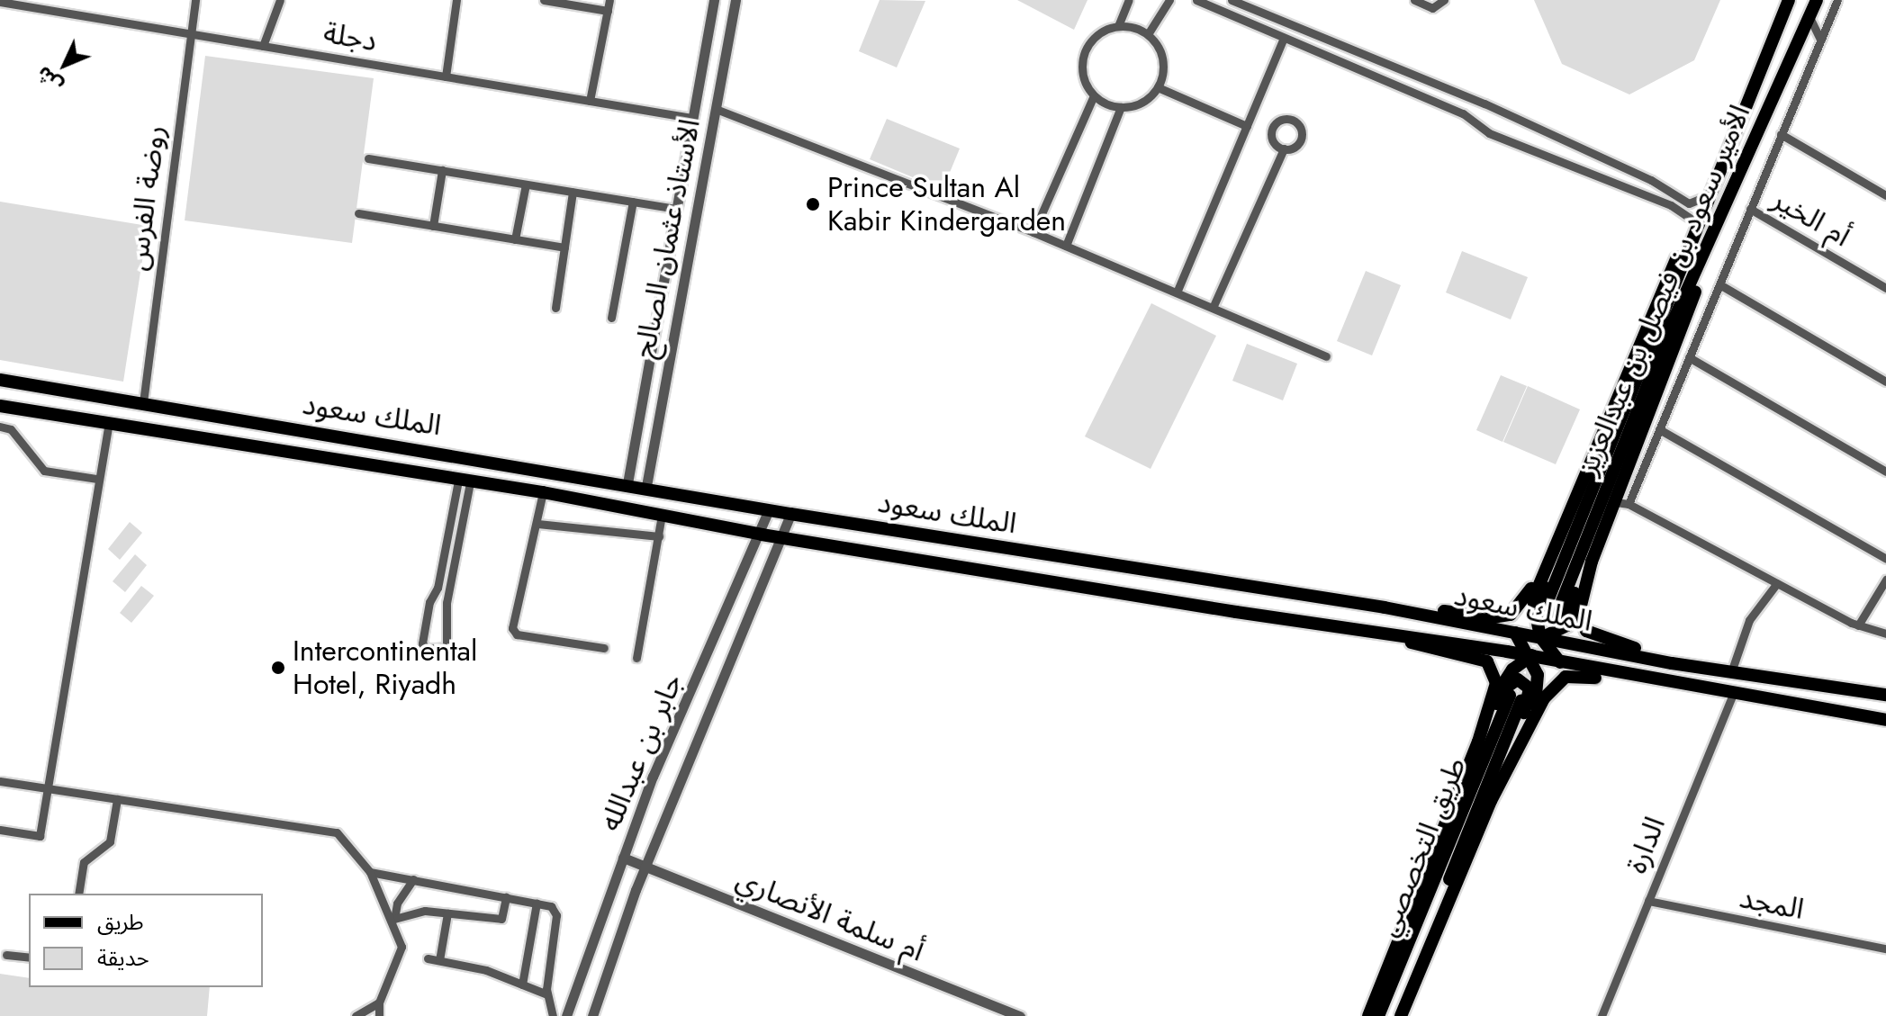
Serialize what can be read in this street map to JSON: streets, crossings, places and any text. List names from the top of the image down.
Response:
{
  "streets": {
    "main road": ["الأمير سعود بن فيصل بن عبدالعزيز", "الملك سعود", "طريق التخصصي"],
    "street": [
      "دجلة",
      "روضة الفرس",
      "أم الخير",
      "الأستاذ عثمان الصالح",
      "جابر بن عبدالله",
      "الدارة",
      "المجد",
      "أم سلمة الأنصاري"
    ]
  },
  "crossings": [
    ["دجلة", "روضة الفرس"],
    ["دجلة", "الأستاذ عثمان الصالح"],
    ["روضة الفرس", "الملك سعود"],
    ["الأستاذ عثمان الصالح", "الملك سعود"],
    ["الملك سعود", "جابر بن عبدالله"],
    ["الملك سعود", "الدارة"],
    ["جابر بن عبدالله", "أم سلمة الأنصاري"],
    ["الدارة", "المجد"]
  ],
  "places": ["Prince Sultan Al Kabir Kindergarden", "Intercontinental Hotel, Riyadh"],
  "legend": ["طريق", "حديقة"],
  "north": "bottom left"
}
